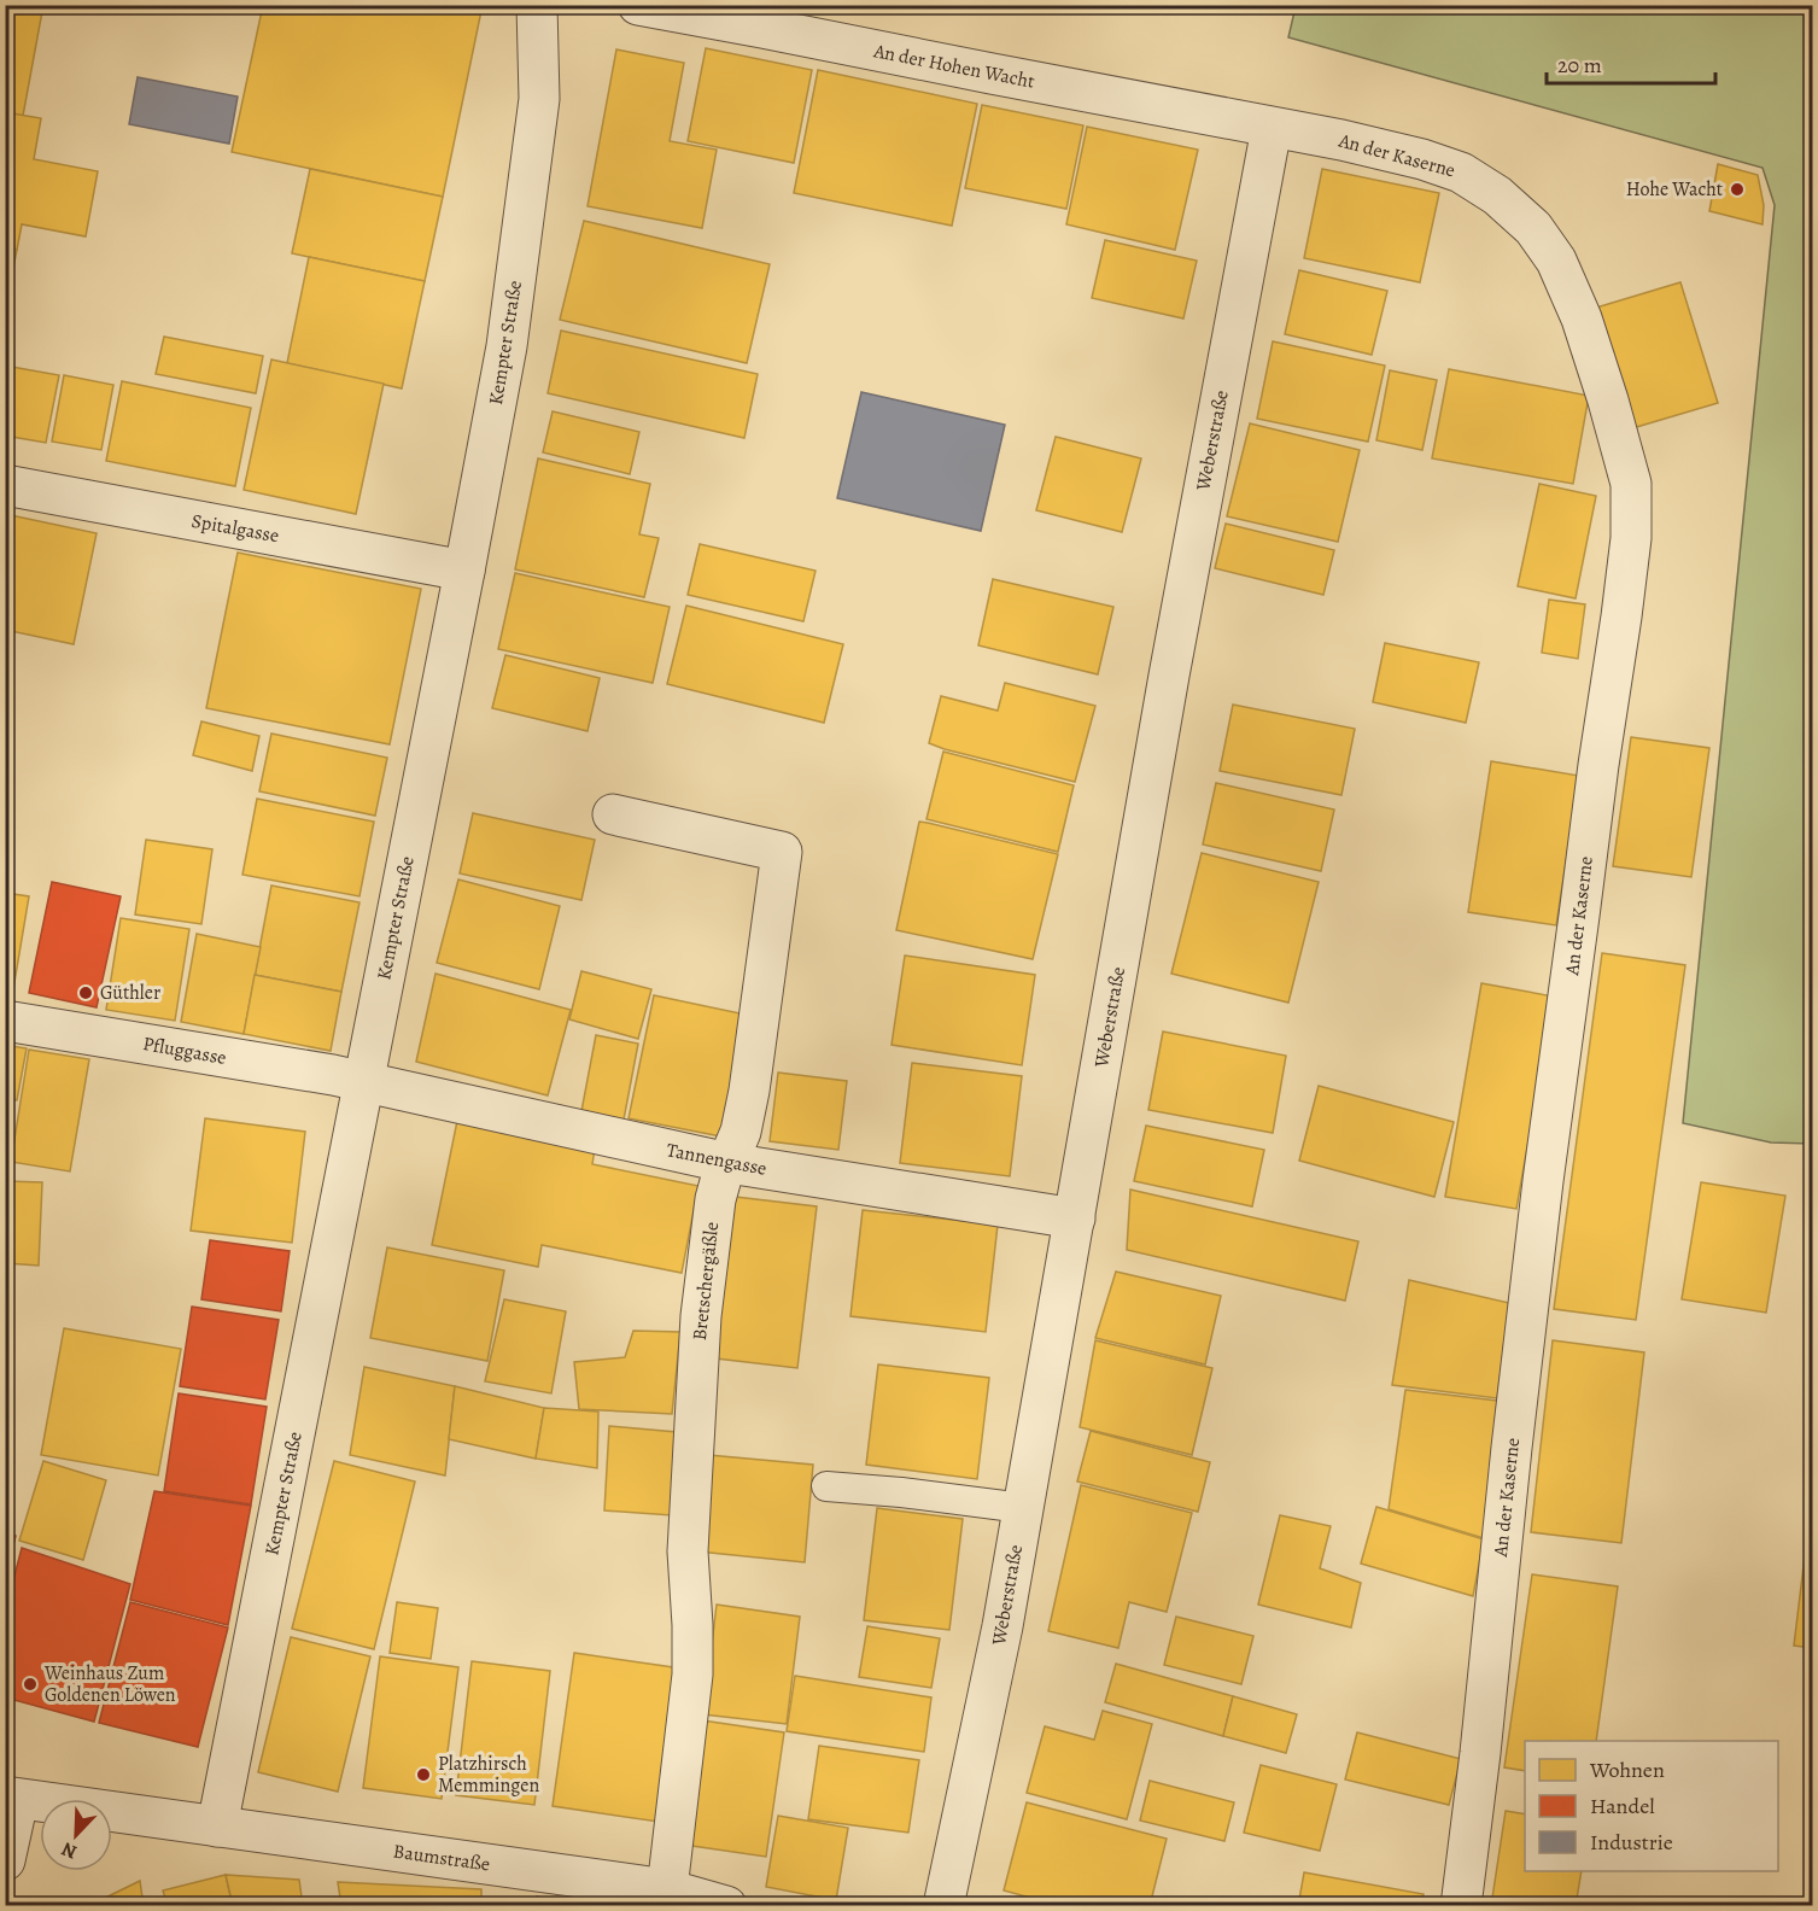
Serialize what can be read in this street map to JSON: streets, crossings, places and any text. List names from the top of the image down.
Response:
{
  "streets": {
    "street": [
      "An der Hohen Wacht",
      "An der Kaserne",
      "Kempter Straße",
      "Weberstraße",
      "Spitalgasse",
      "Pfluggasse",
      "Tannengasse",
      "Bretschergäßle",
      "Baumstraße"
    ]
  },
  "crossings": [
    ["An der Hohen Wacht", "An der Kaserne"],
    ["An der Hohen Wacht", "Weberstraße"],
    ["An der Kaserne", "Weberstraße"],
    ["Kempter Straße", "Spitalgasse"],
    ["Kempter Straße", "Pfluggasse"],
    ["Kempter Straße", "Tannengasse"],
    ["Kempter Straße", "Baumstraße"],
    ["Weberstraße", "Tannengasse"],
    ["Pfluggasse", "Tannengasse"],
    ["Tannengasse", "Bretschergäßle"],
    ["Bretschergäßle", "Baumstraße"]
  ],
  "places": [
    "Hohe Wacht",
    "Güthler",
    "Weinhaus Zum Goldenen Löwen",
    "Platzhirsch Memmingen"
  ],
  "legend": ["Wohnen", "Handel", "Industrie"],
  "scale_bar": "20 m",
  "north": "bottom left"
}
